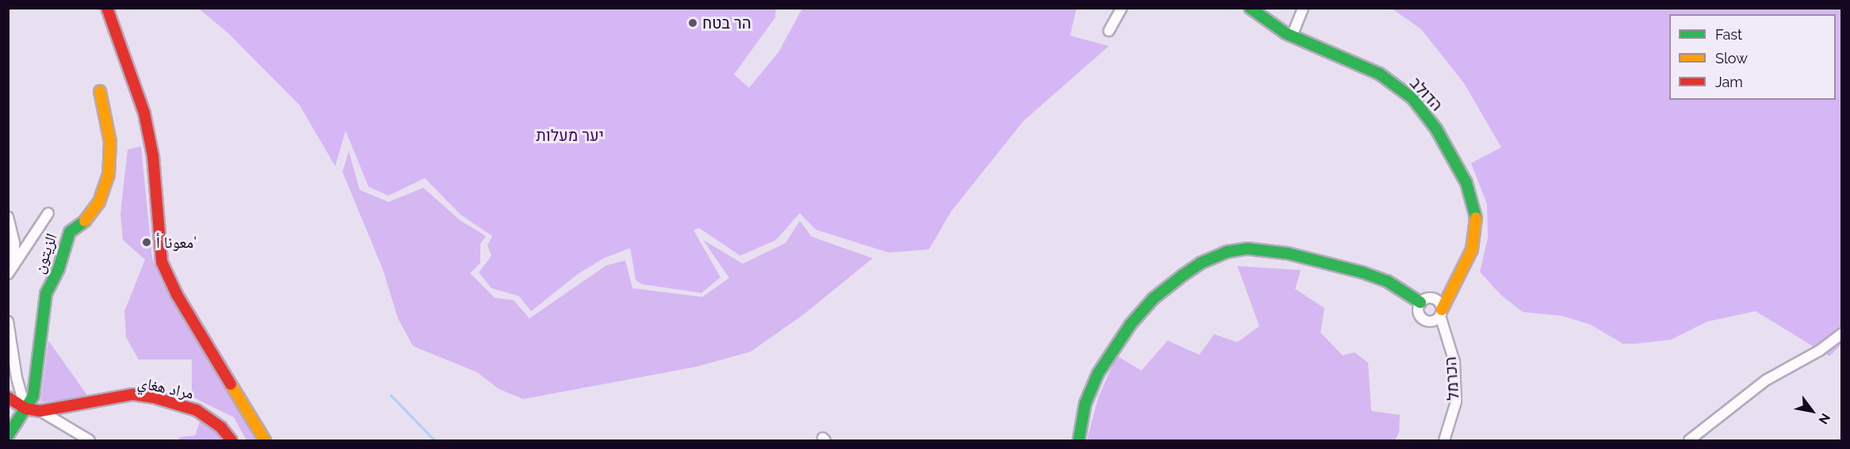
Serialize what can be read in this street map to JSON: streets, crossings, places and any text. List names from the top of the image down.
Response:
{
  "streets": {
    "street": [
      "הדולב",
      "الزيتون",
      "הכרמל",
      "مراد هغاي"
    ]
  },
  "crossings": [
    ["הדולב", "הכרמל"],
    ["الزيتون", "مراد هغاي"]
  ],
  "parks": ["יער מעלות"],
  "places": ["הר בטח", "معونا أ‘"],
  "legend": ["Fast", "Slow", "Jam"],
  "north": "bottom right"
}
